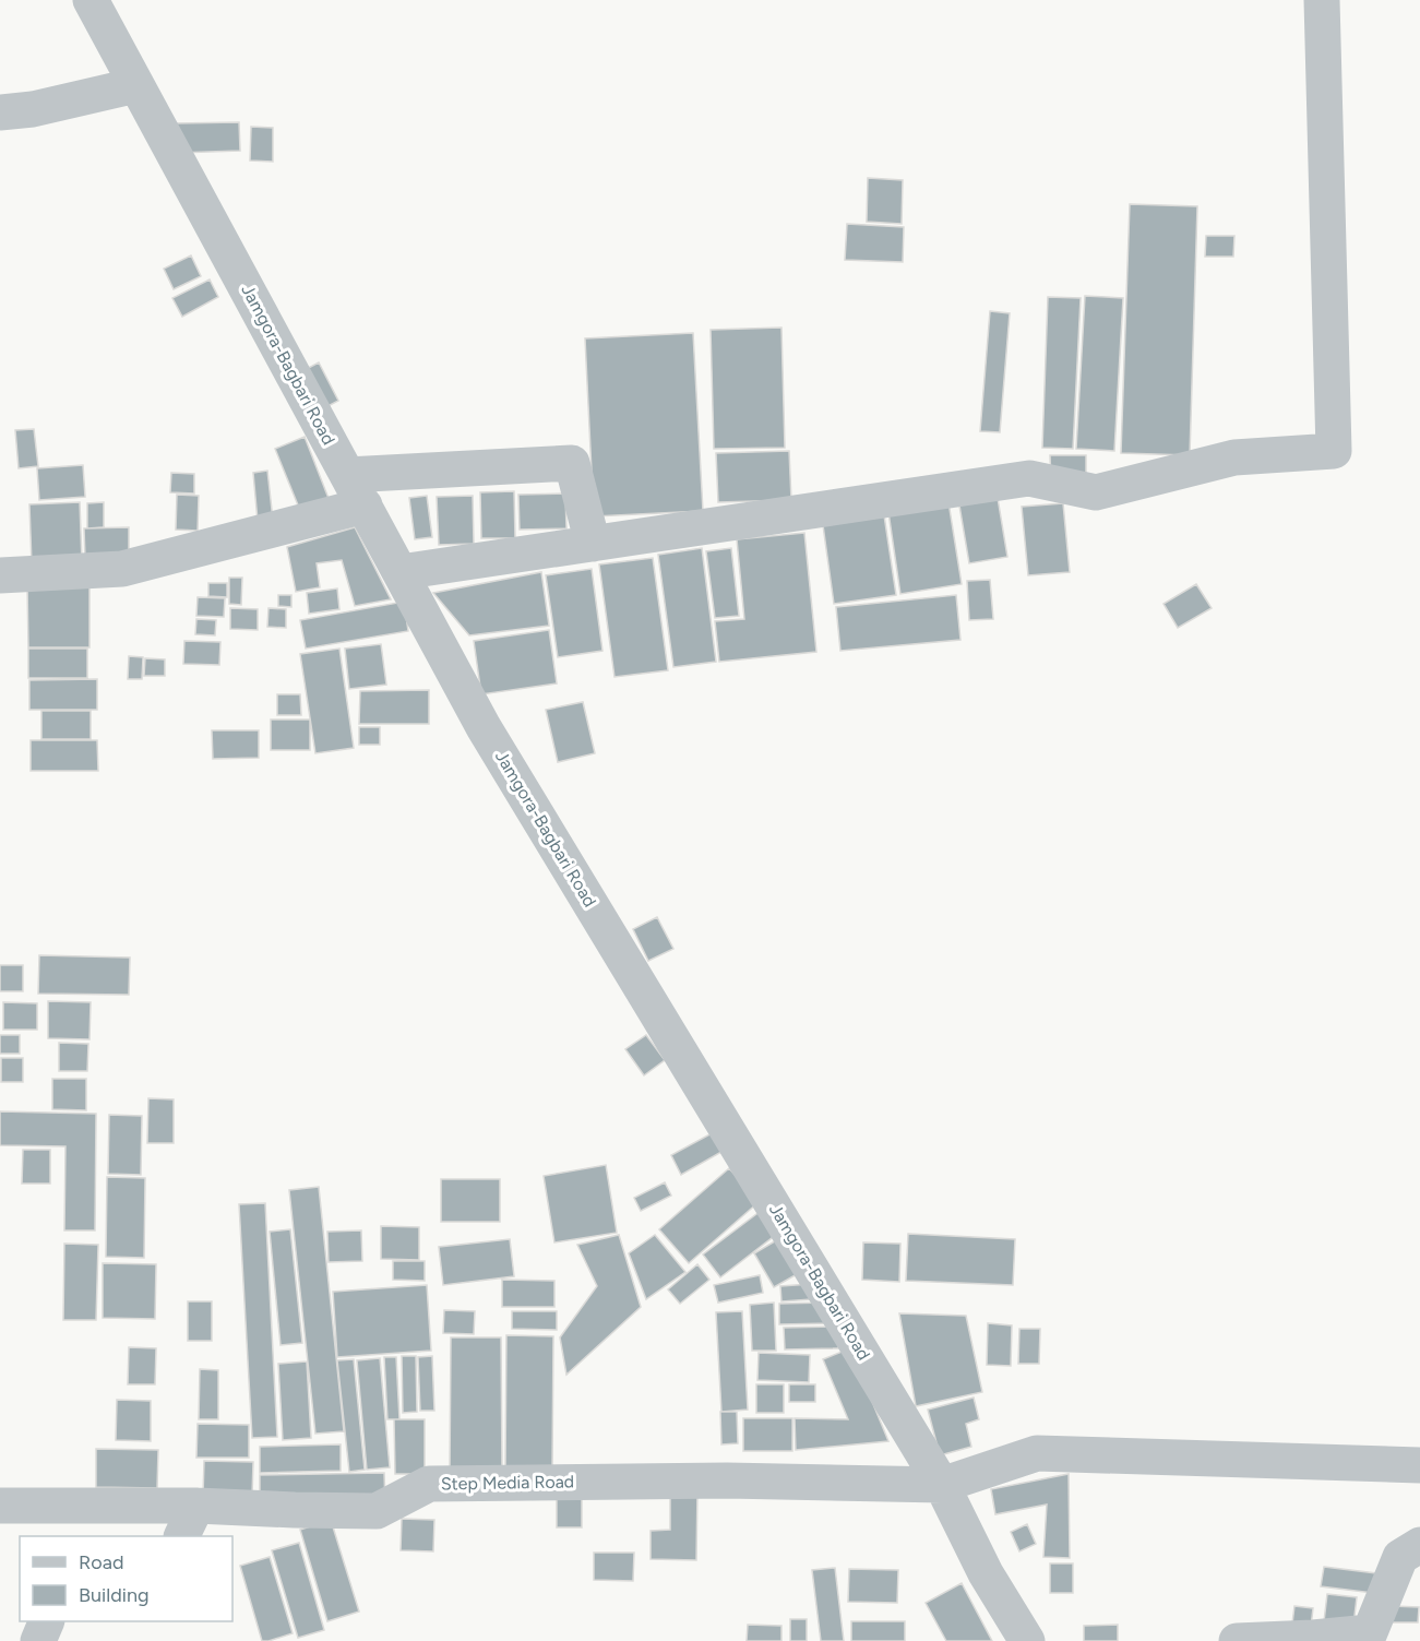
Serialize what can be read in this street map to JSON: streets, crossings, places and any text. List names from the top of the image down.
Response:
{
  "streets": {
    "street": ["Jamgora-Bagbari Road", "Step Media Road"]
  },
  "crossings": [
    ["Jamgora-Bagbari Road", "Step Media Road"]
  ],
  "legend": ["Road", "Building"]
}
